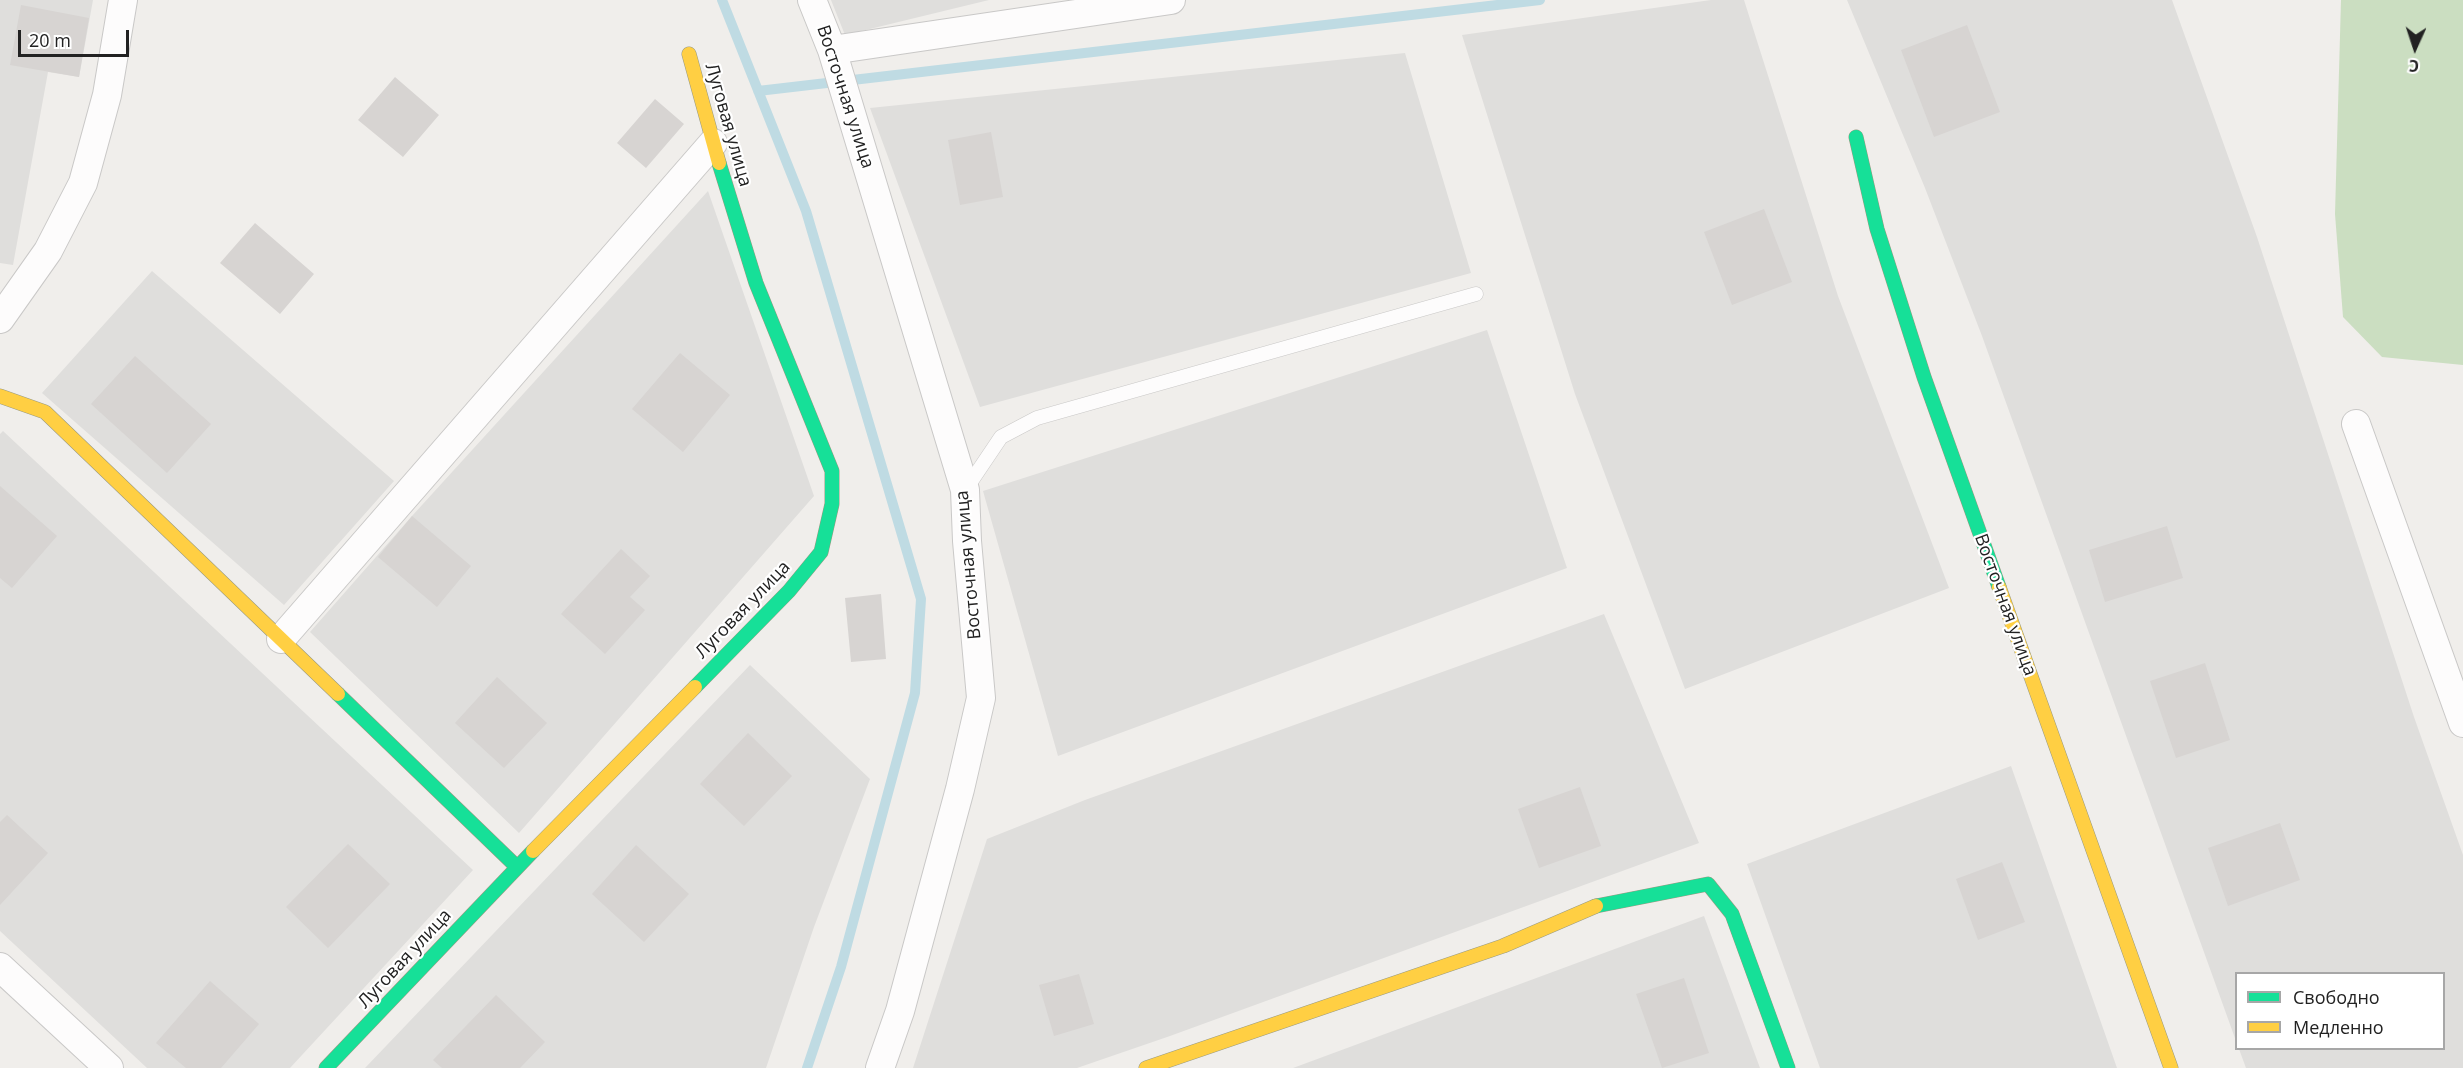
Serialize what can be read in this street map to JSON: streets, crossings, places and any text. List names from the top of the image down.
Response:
{
  "streets": {
    "street": ["Восточная улица", "Луговая улица"]
  },
  "legend": ["Свободно", "Медленно"],
  "scale_bar": "20 m",
  "north": "bottom"
}
